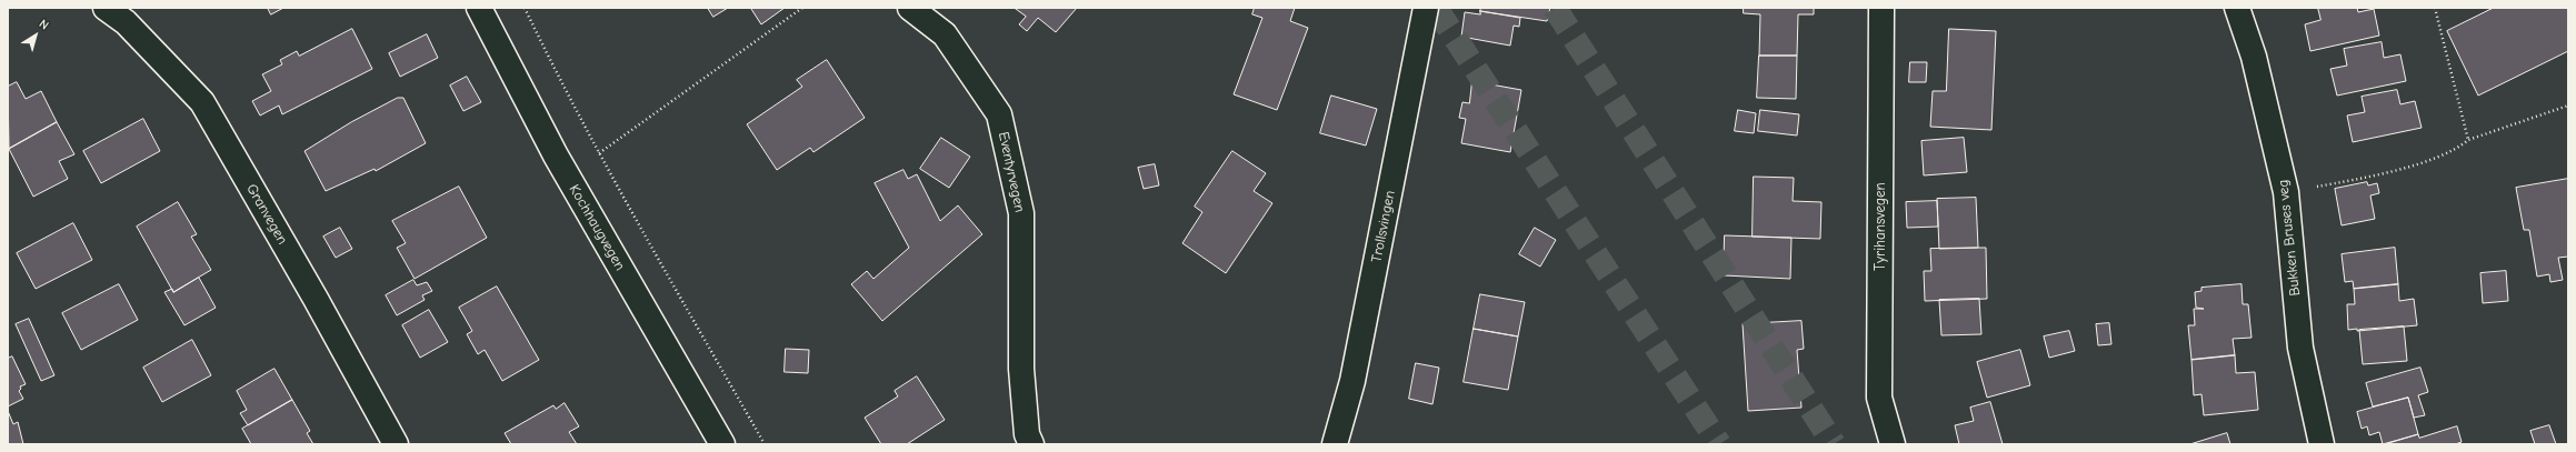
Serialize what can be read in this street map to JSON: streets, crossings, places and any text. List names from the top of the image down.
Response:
{
  "streets": {
    "street": [
      "Eventyrvegen",
      "Granvegen",
      "Trollsvingen",
      "Tyrihansvegen",
      "Kochhaugvegen",
      "Bukken Bruses veg"
    ]
  },
  "north": "top right"
}
